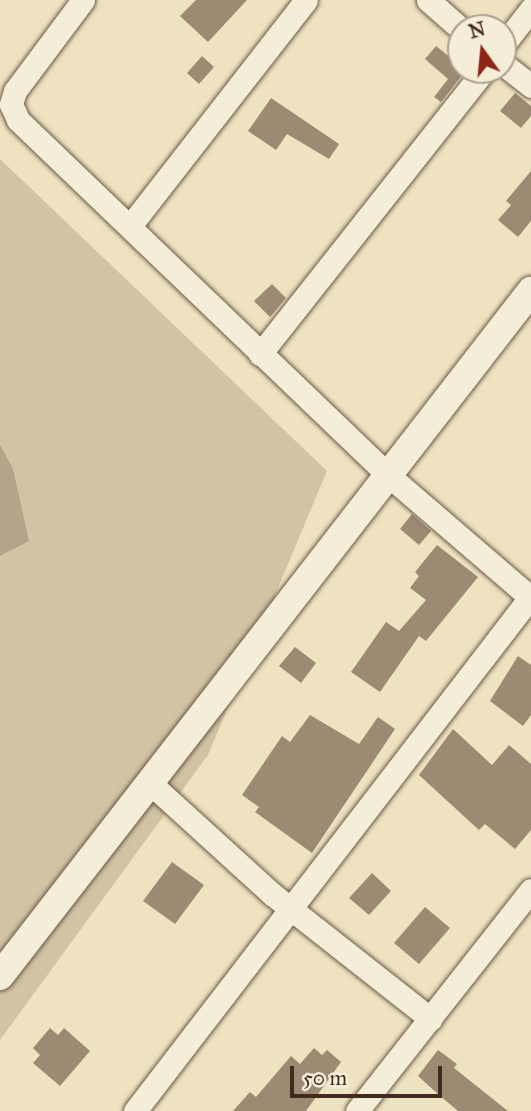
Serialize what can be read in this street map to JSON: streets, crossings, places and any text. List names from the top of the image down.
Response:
{
  "scale_bar": "50 m",
  "north": "top"
}
